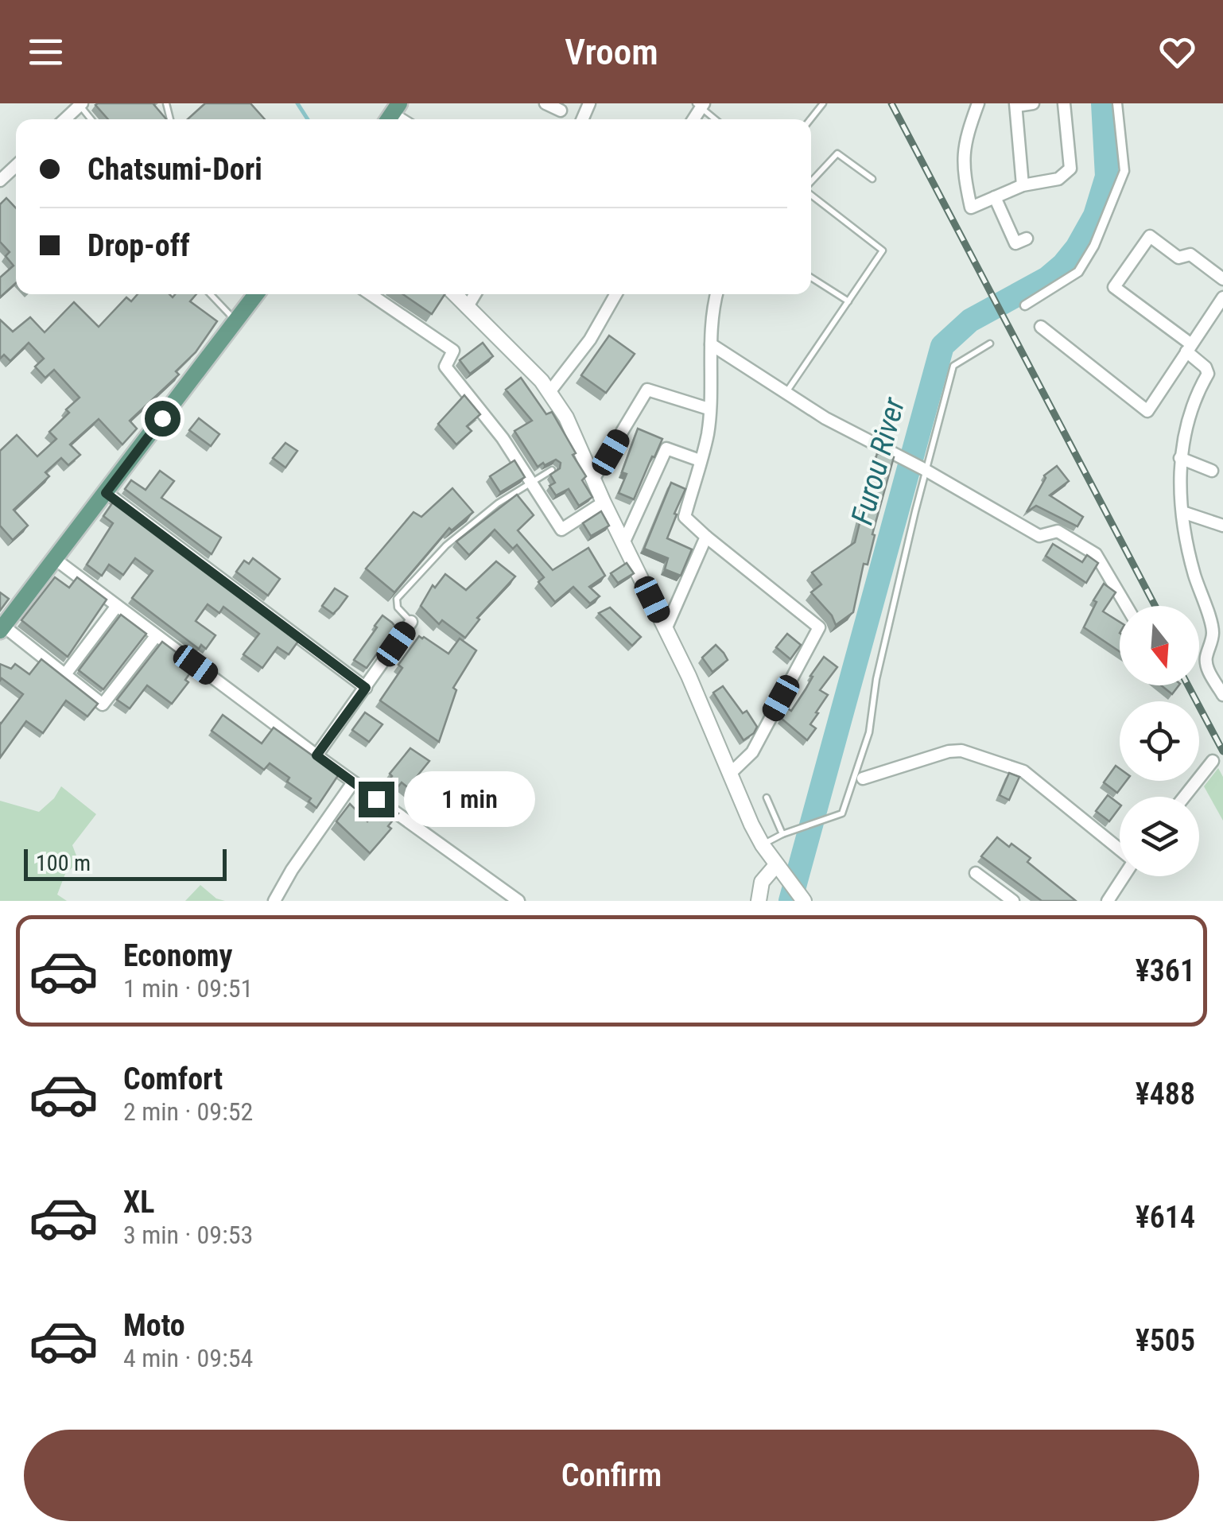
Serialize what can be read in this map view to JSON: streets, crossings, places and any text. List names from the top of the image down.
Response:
{
  "water": ["Furou River"],
  "scale_bar": "100 m",
  "north": "bottom",
  "page": {
    "header": "Vroom",
    "banner": ["Chatsumi-Dori", "Drop-off"],
    "bubble": "1 min",
    "scale": "100 m",
    "list": [
      {
        "name": "Economy",
        "note": "1 min · 09:51",
        "value": "¥361"
      },
      {
        "name": "Comfort",
        "note": "2 min · 09:52",
        "value": "¥488"
      },
      {
        "name": "XL",
        "note": "3 min · 09:53",
        "value": "¥614"
      },
      {
        "name": "Moto",
        "note": "4 min · 09:54",
        "value": "¥505"
      }
    ],
    "buttons": "Confirm"
  }
}
